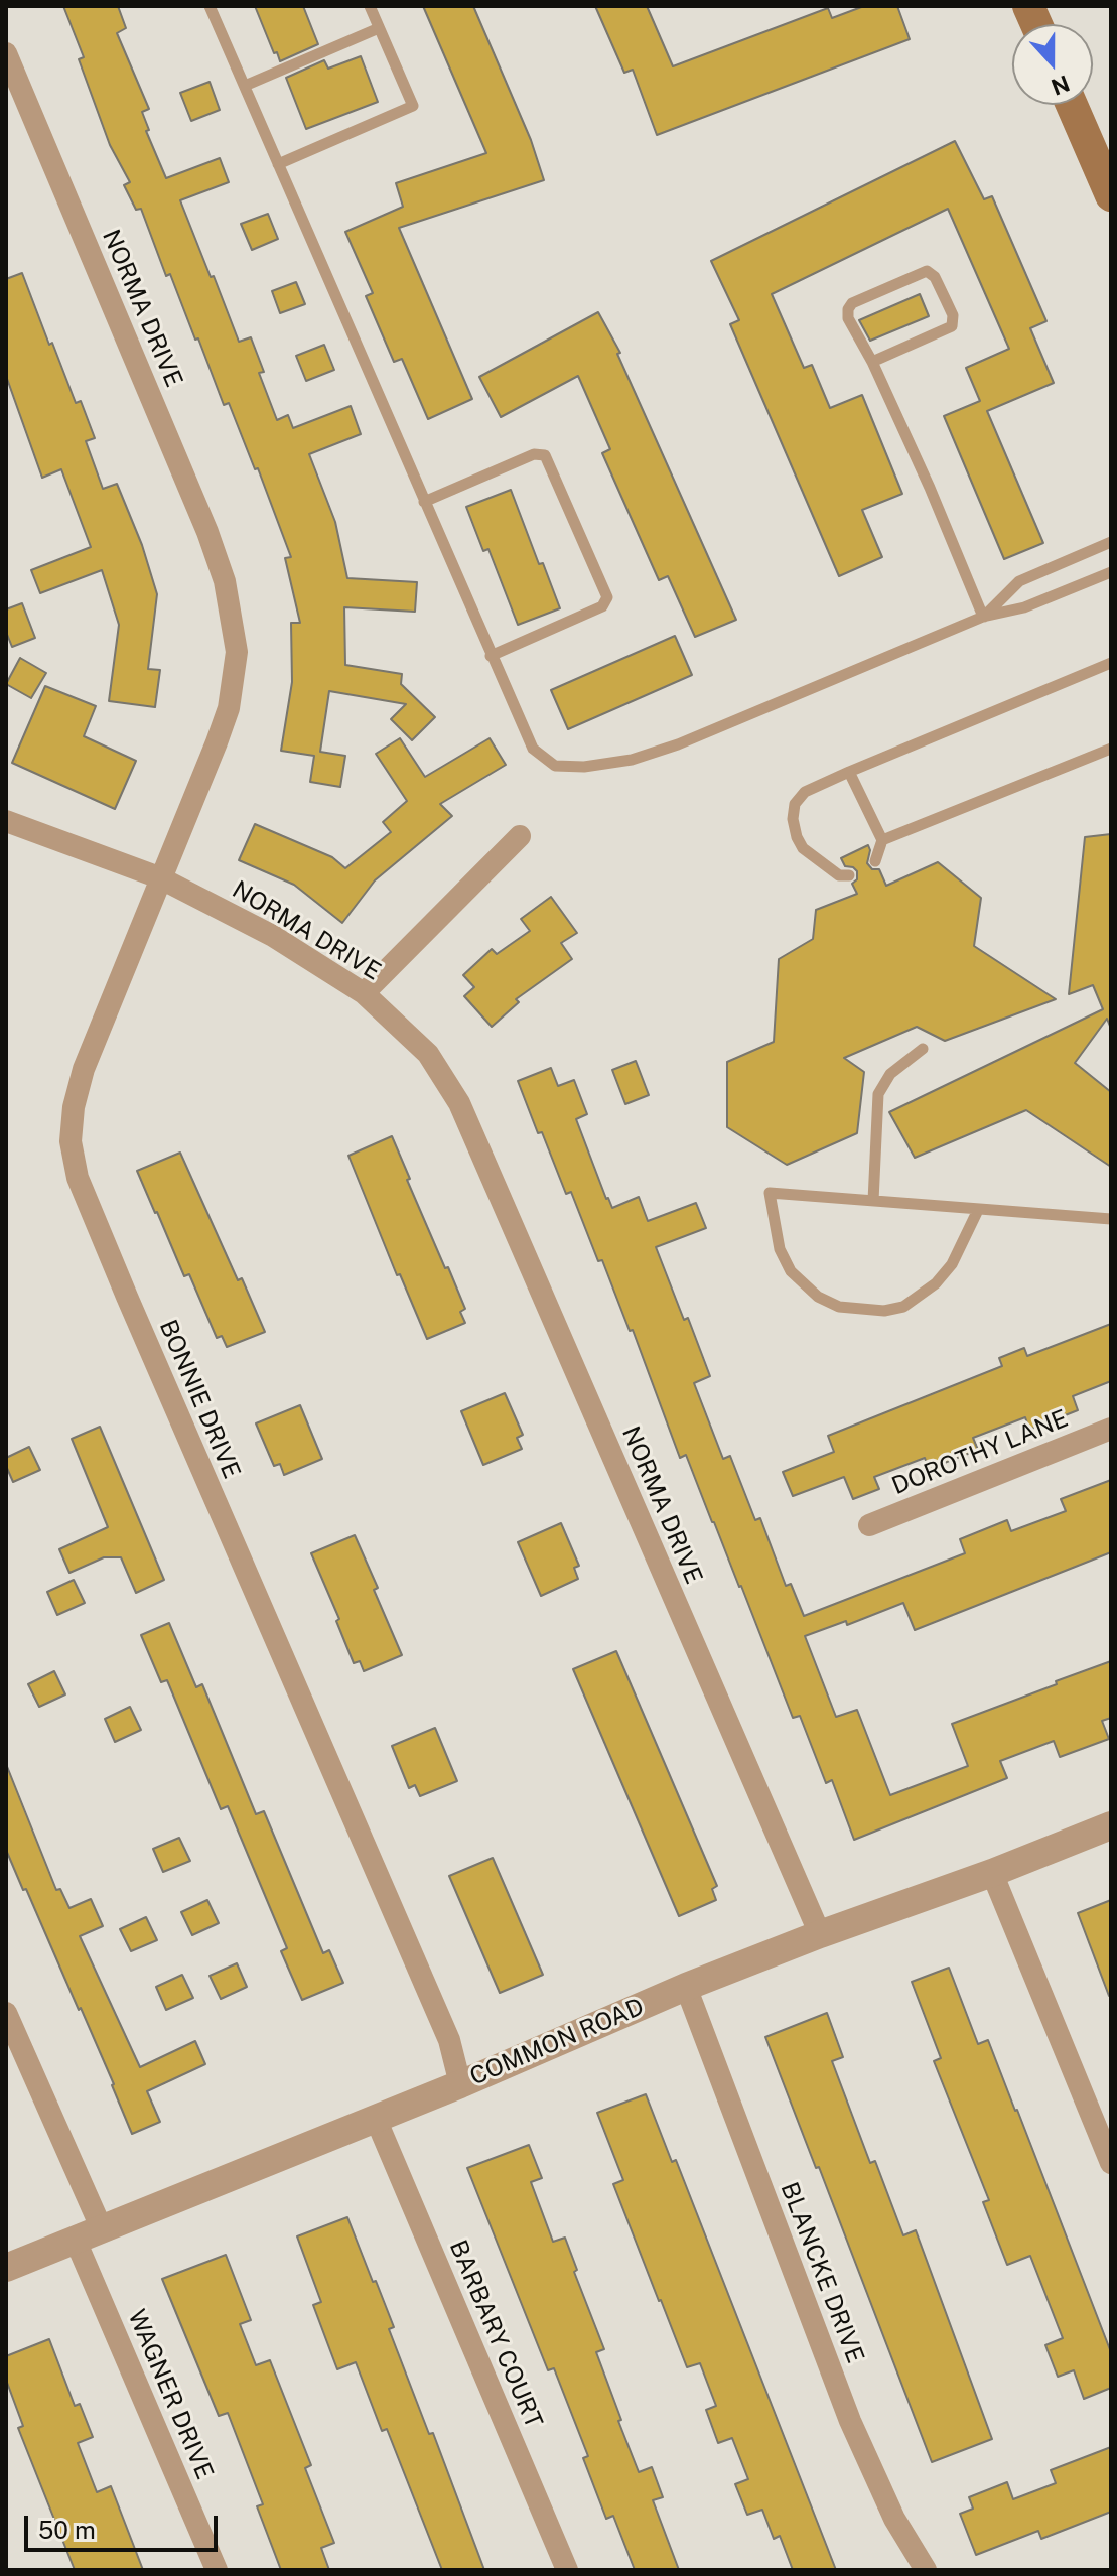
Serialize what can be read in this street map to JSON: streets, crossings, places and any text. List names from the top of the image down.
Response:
{
  "streets": {
    "street": [
      "NORMA DRIVE",
      "BONNIE DRIVE",
      "DOROTHY LANE",
      "COMMON ROAD",
      "BLANCKE DRIVE",
      "BARBARY COURT",
      "WAGNER DRIVE"
    ]
  },
  "crossings": [
    ["NORMA DRIVE", "BONNIE DRIVE"],
    ["NORMA DRIVE", "COMMON ROAD"],
    ["BONNIE DRIVE", "COMMON ROAD"],
    ["COMMON ROAD", "BLANCKE DRIVE"],
    ["COMMON ROAD", "BARBARY COURT"],
    ["COMMON ROAD", "WAGNER DRIVE"]
  ],
  "scale_bar": "50 m",
  "north": "bottom"
}
